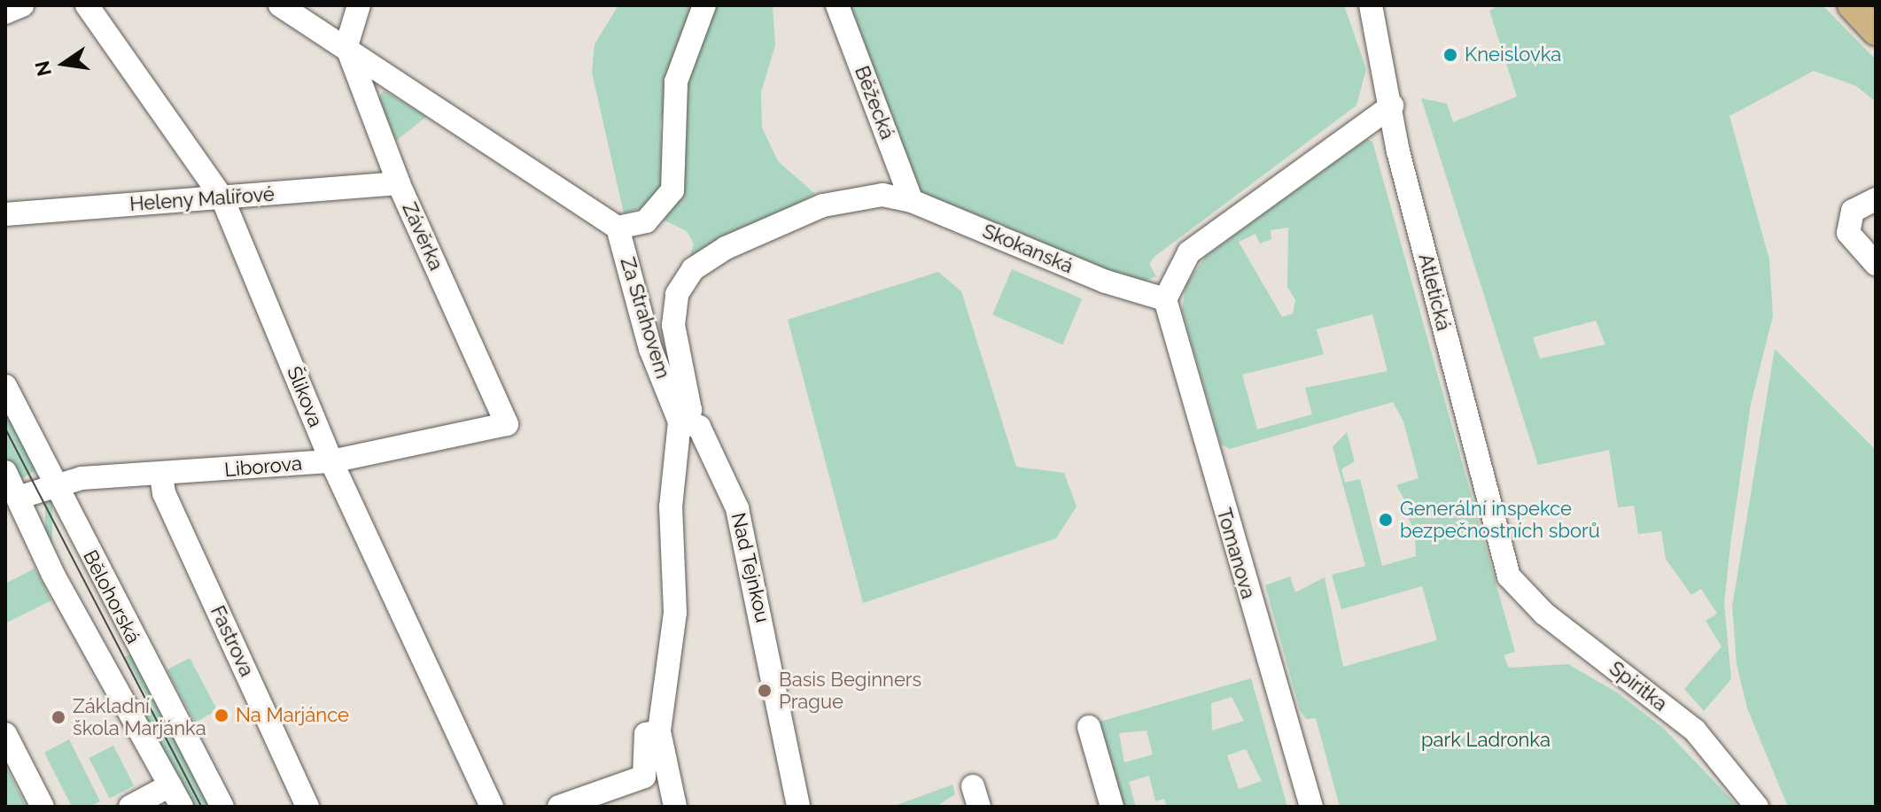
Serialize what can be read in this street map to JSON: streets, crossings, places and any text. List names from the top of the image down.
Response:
{
  "streets": {
    "street": [
      "Běžecká",
      "Heleny Malířové",
      "Závěrka",
      "Skokanská",
      "Atletická",
      "Za Strahovem",
      "Šlikova",
      "Liborova",
      "Tomanova",
      "Nad Tejnkou",
      "Bělohorská",
      "Fastrova",
      "Spiritka"
    ]
  },
  "crossings": [
    ["Běžecká", "Skokanská"],
    ["Heleny Malířové", "Závěrka"],
    ["Heleny Malířové", "Šlikova"],
    ["Závěrka", "Liborova"],
    ["Skokanská", "Za Strahovem"],
    ["Skokanská", "Tomanova"],
    ["Skokanská", "Nad Tejnkou"],
    ["Atletická", "Spiritka"],
    ["Za Strahovem", "Nad Tejnkou"],
    ["Šlikova", "Liborova"],
    ["Liborova", "Bělohorská"],
    ["Liborova", "Fastrova"]
  ],
  "parks": ["park Ladronka"],
  "places": [
    "Kneislovka",
    "Generální inspekce bezpečnostních sborů",
    "Basis Beginners Prague",
    "Na Marjánce",
    "Základní škola Marjánka"
  ],
  "north": "left"
}
